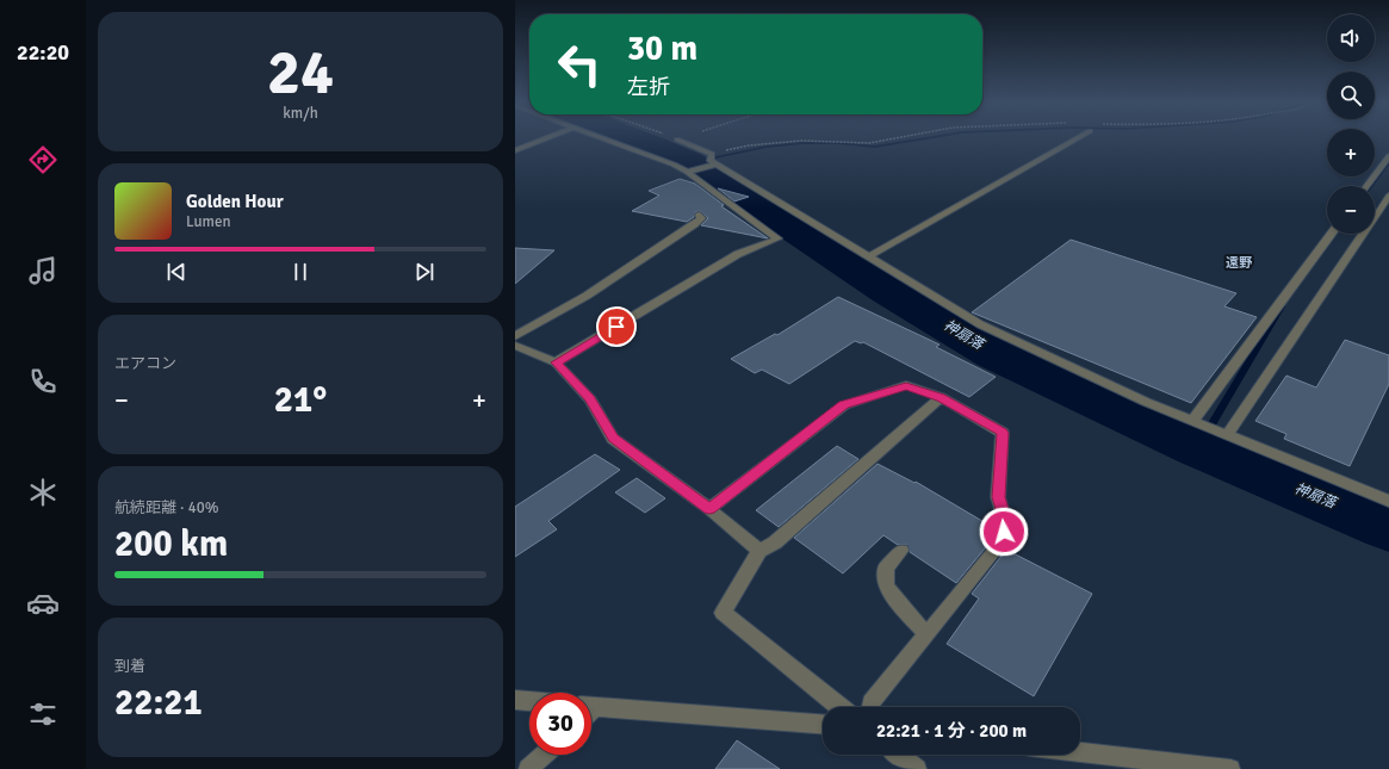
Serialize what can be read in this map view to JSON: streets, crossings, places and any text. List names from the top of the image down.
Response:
{
  "districts": ["遠野"],
  "water": ["神扇落"],
  "page": {
    "tabs": "22:20",
    "tile": [
      ["24", "km/h"],
      "エアコン",
      ["航続距離 · 40%", "200 km"],
      ["到着", "22:21"]
    ],
    "map_buttons": ["+", "−"],
    "turn": ["30 m", "左折"],
    "song": ["Golden Hour", "Lumen"],
    "heat": ["−", "21°", "+"],
    "limit": "30",
    "trip": "22:21 · 1 分 · 200 m"
  }
}
